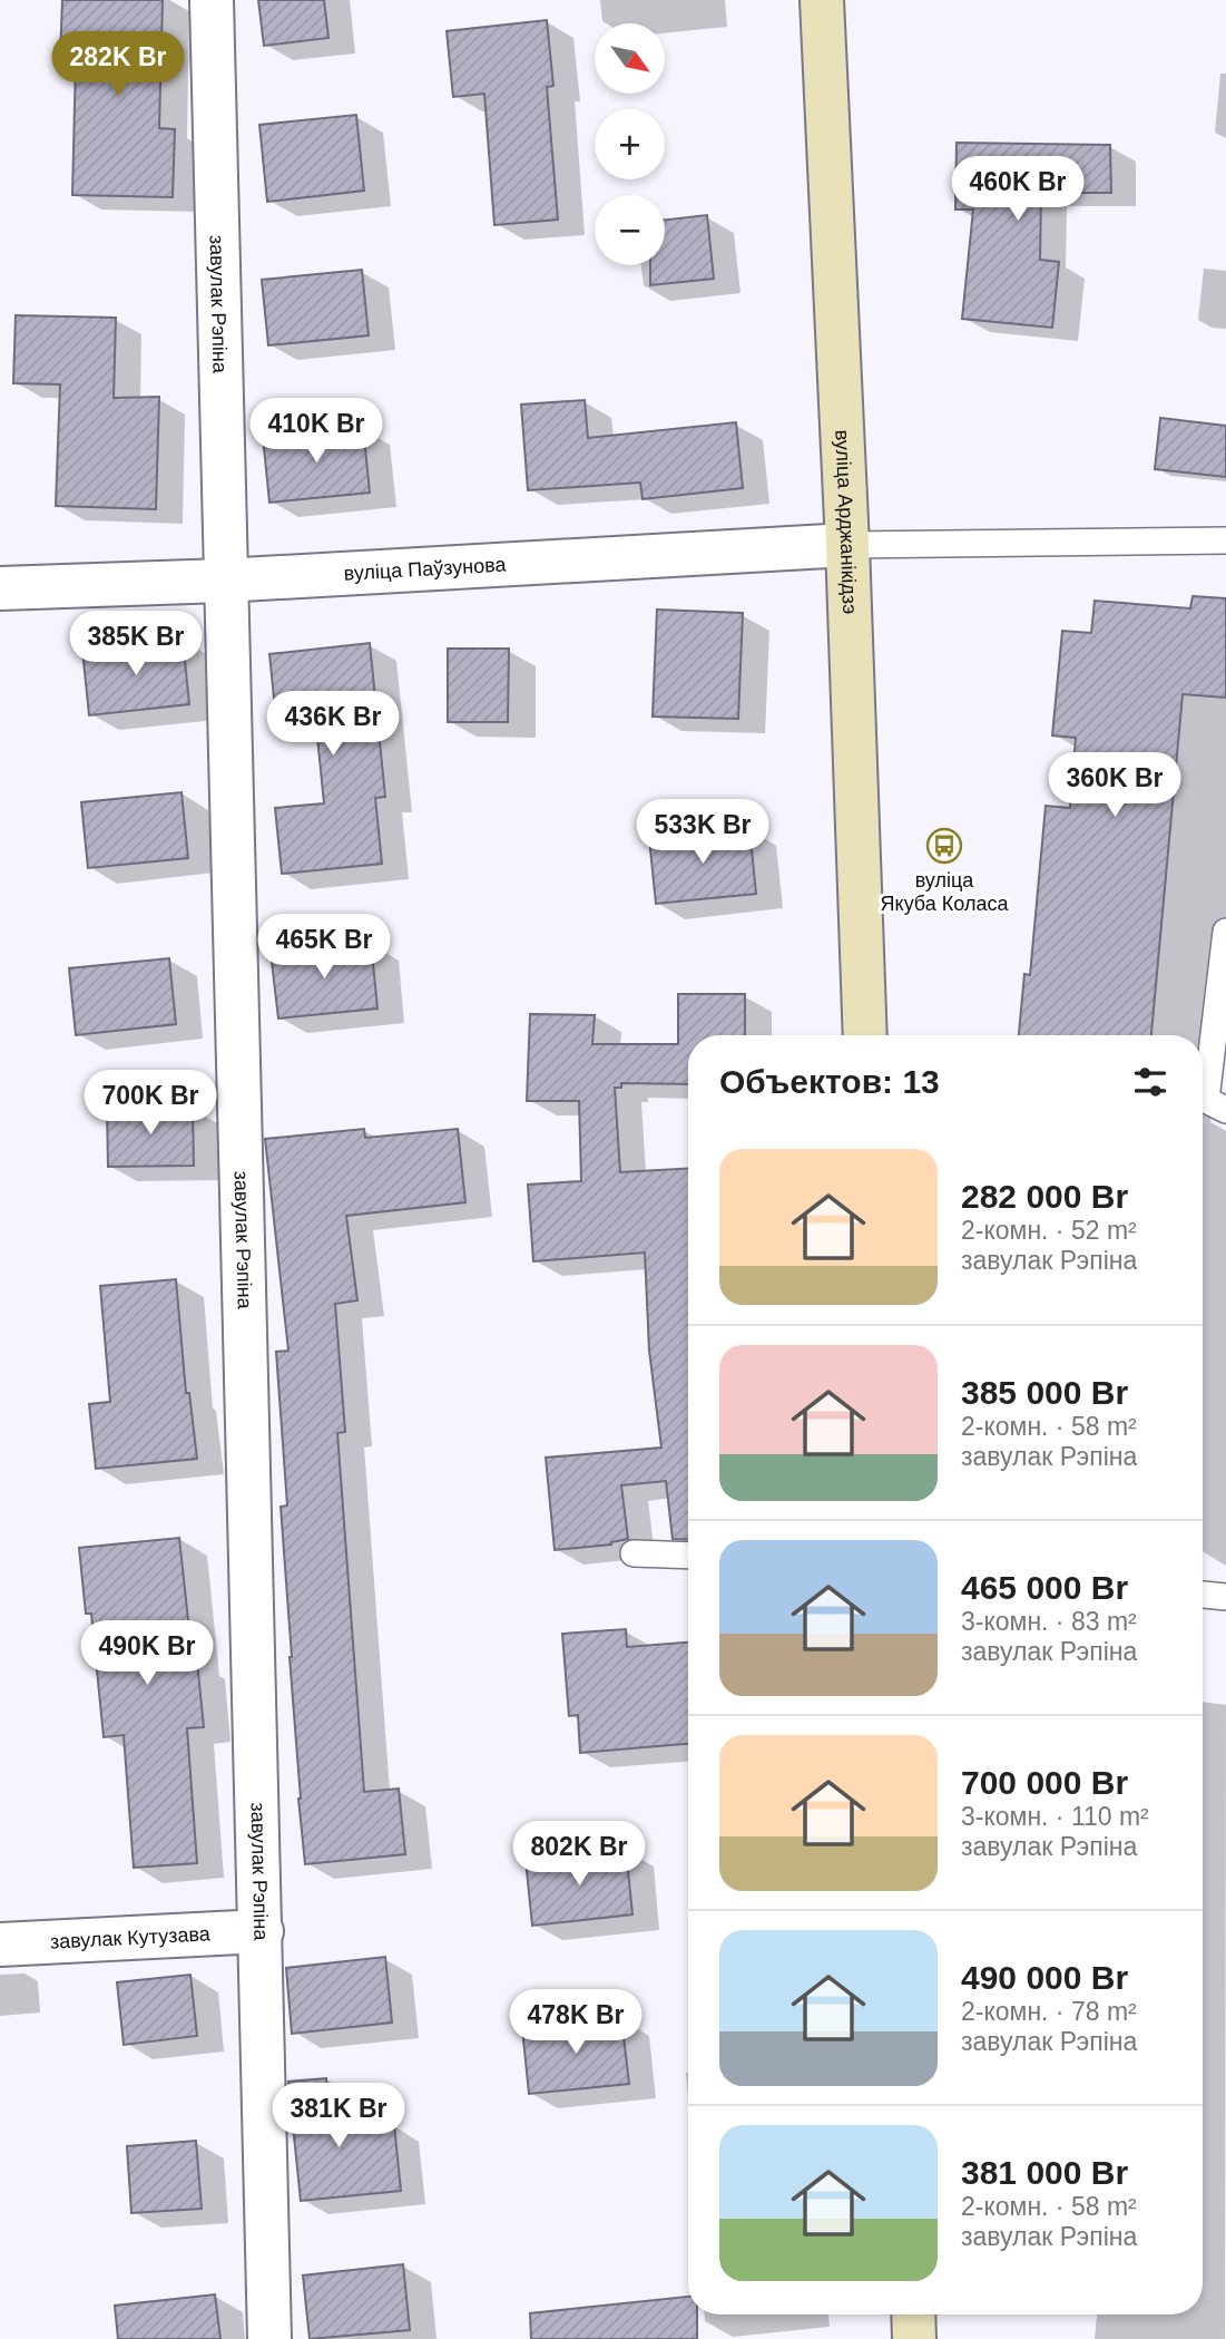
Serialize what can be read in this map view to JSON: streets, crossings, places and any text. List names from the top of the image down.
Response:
{
  "streets": {
    "main road": ["вуліца Арджанікідзэ"],
    "street": ["завулак Рэпіна", "вуліца Паўзунова", "завулак Кутузава"]
  },
  "crossings": [
    ["завулак Рэпіна", "вуліца Паўзунова"],
    ["завулак Рэпіна", "завулак Кутузава"],
    ["вуліца Арджанікідзэ", "вуліца Паўзунова"]
  ],
  "places": {
    "bus stop": ["вуліца Якуба Коласа"]
  },
  "north": "bottom right",
  "page": {
    "map_buttons": ["+", "−"],
    "price": [
      "282K Br",
      "460K Br",
      "410K Br",
      "385K Br",
      "436K Br",
      "360K Br",
      "533K Br",
      "465K Br",
      "700K Br",
      "490K Br",
      "802K Br",
      "478K Br",
      "381K Br"
    ],
    "heading": "Объектов: 13",
    "list": [
      {
        "name": "282 000 Br",
        "note": "2-комн. · 52 m² · завулак Рэпіна"
      },
      {
        "name": "385 000 Br",
        "note": "2-комн. · 58 m² · завулак Рэпіна"
      },
      {
        "name": "465 000 Br",
        "note": "3-комн. · 83 m² · завулак Рэпіна"
      },
      {
        "name": "700 000 Br",
        "note": "3-комн. · 110 m² · завулак Рэпіна"
      },
      {
        "name": "490 000 Br",
        "note": "2-комн. · 78 m² · завулак Рэпіна"
      },
      {
        "name": "381 000 Br",
        "note": "2-комн. · 58 m² · завулак Рэпіна"
      }
    ]
  }
}
